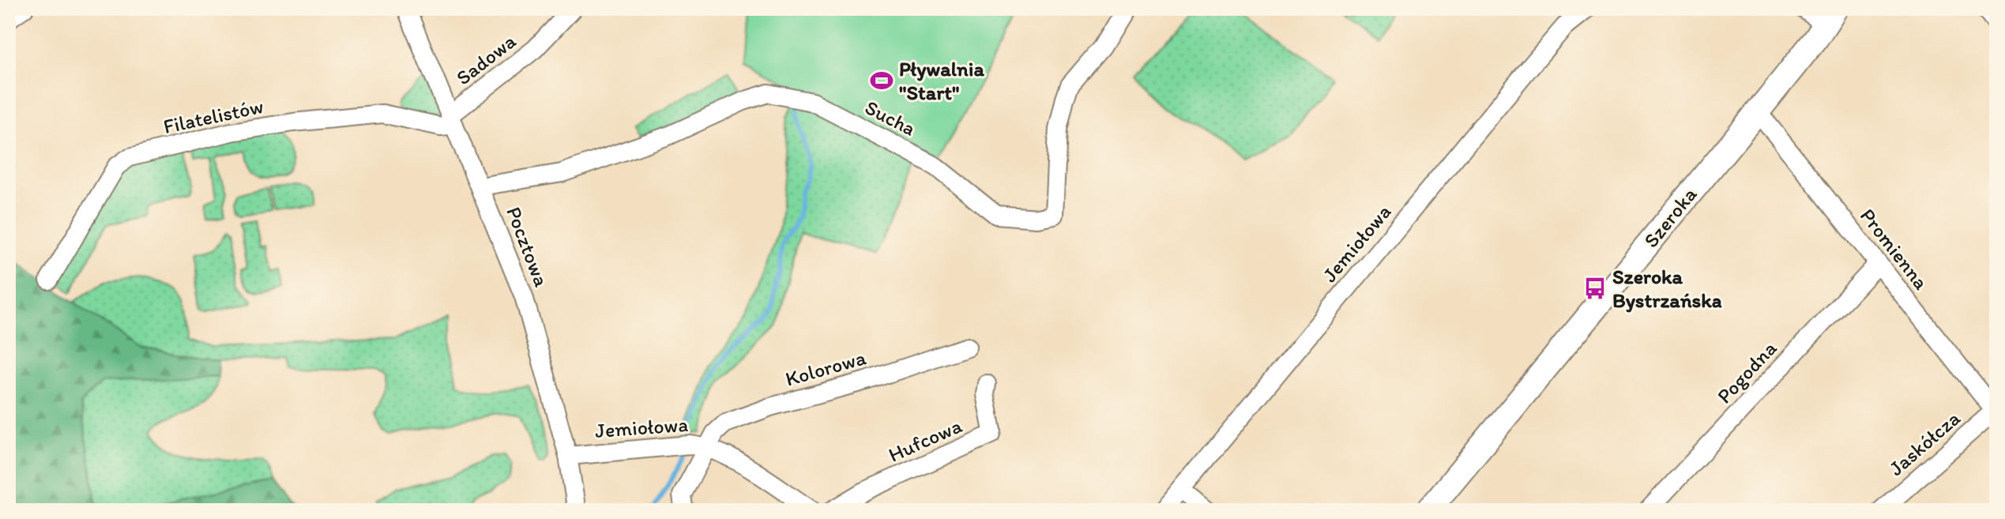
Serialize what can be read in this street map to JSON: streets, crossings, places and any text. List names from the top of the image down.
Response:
{
  "streets": {
    "street": [
      "Sadowa",
      "Filatelistów",
      "Sucha",
      "Szeroka",
      "Jemiołowa",
      "Pocztowa",
      "Promienna",
      "Kolorowa",
      "Pogodna",
      "Hufcowa",
      "Jaskółcza"
    ]
  },
  "crossings": [
    ["Sadowa", "Filatelistów"],
    ["Sadowa", "Pocztowa"],
    ["Filatelistów", "Pocztowa"],
    ["Sucha", "Pocztowa"],
    ["Szeroka", "Promienna"],
    ["Jemiołowa", "Pocztowa"],
    ["Jemiołowa", "Kolorowa"],
    ["Promienna", "Pogodna"],
    ["Promienna", "Jaskółcza"]
  ],
  "places": {
    "sports": ["Pływalnia \"Start\""],
    "bus stop": ["Szeroka Bystrzańska"]
  }
}
